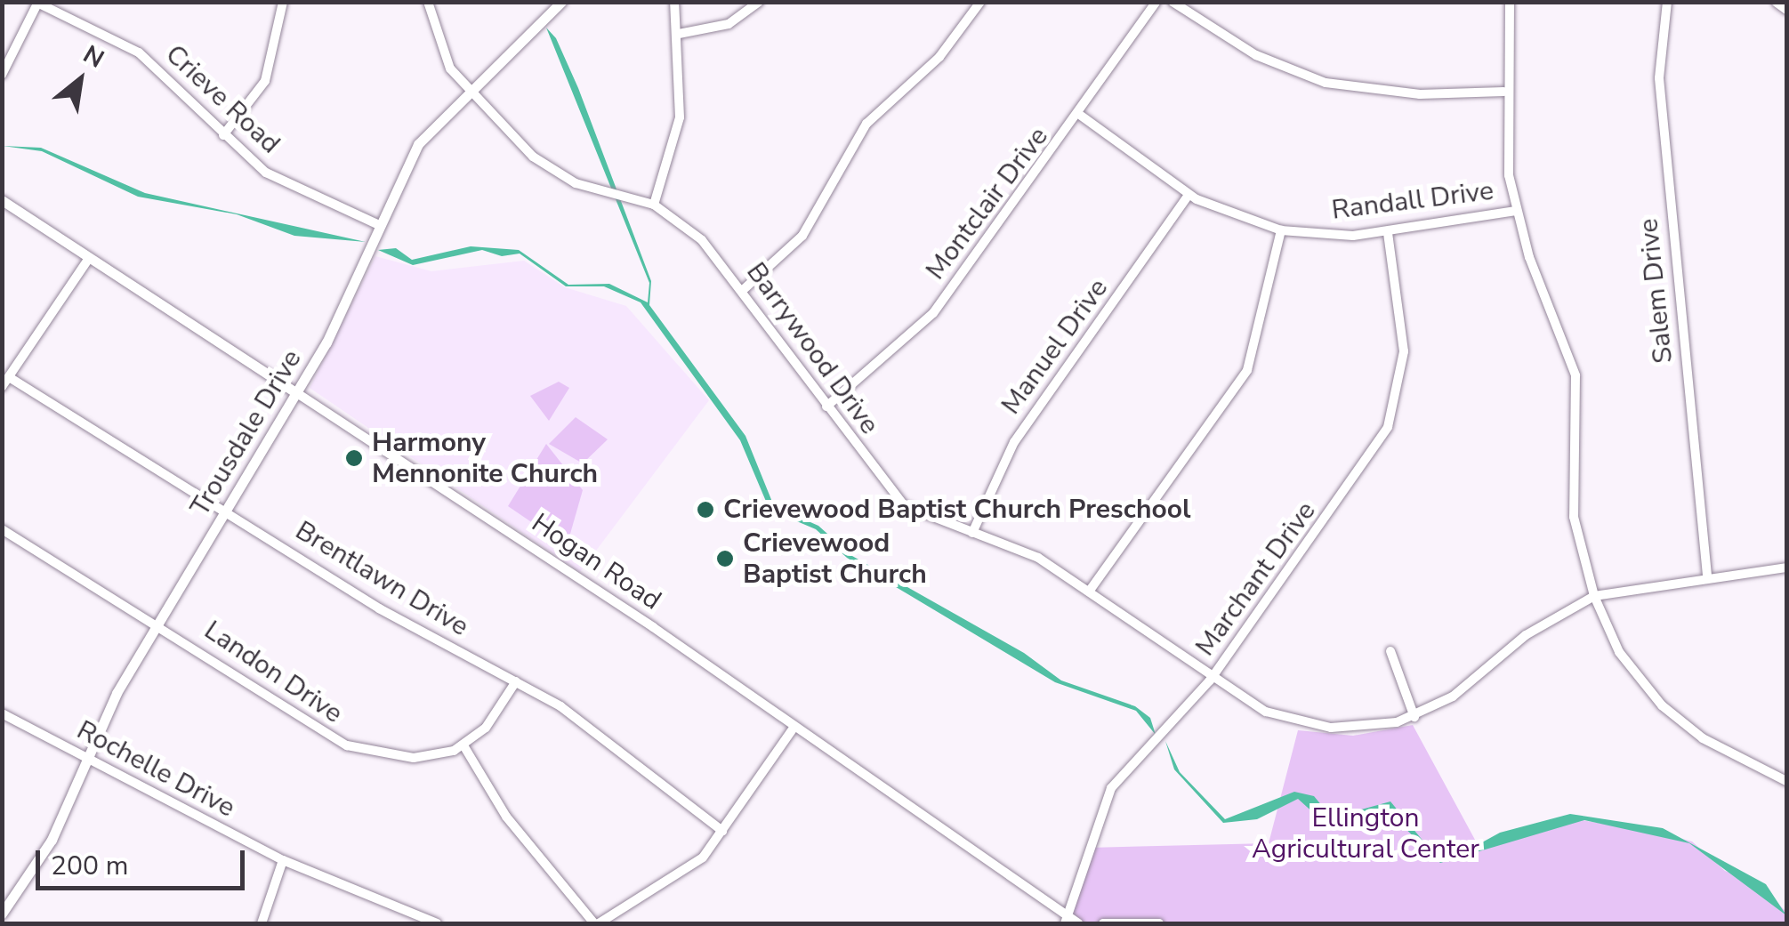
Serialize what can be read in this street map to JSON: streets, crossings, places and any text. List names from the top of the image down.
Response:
{
  "streets": {
    "street": [
      "Crieve Road",
      "Randall Drive",
      "Montclair Drive",
      "Salem Drive",
      "Manuel Drive",
      "Barrywood Drive",
      "Trousdale Drive",
      "Hogan Road",
      "Brentlawn Drive",
      "Marchant Drive",
      "Landon Drive",
      "Rochelle Drive"
    ]
  },
  "crossings": [
    ["Crieve Road", "Trousdale Drive"],
    ["Randall Drive", "Montclair Drive"],
    ["Randall Drive", "Manuel Drive"],
    ["Randall Drive", "Marchant Drive"],
    ["Montclair Drive", "Barrywood Drive"],
    ["Manuel Drive", "Barrywood Drive"],
    ["Barrywood Drive", "Trousdale Drive"],
    ["Barrywood Drive", "Marchant Drive"],
    ["Trousdale Drive", "Hogan Road"],
    ["Trousdale Drive", "Brentlawn Drive"],
    ["Trousdale Drive", "Landon Drive"],
    ["Trousdale Drive", "Rochelle Drive"],
    ["Hogan Road", "Marchant Drive"]
  ],
  "parks": ["Ellington Agricultural Center"],
  "places": ["Harmony Mennonite Church", "Crievewood Baptist Church Preschool", "Crievewood Baptist Church"],
  "scale_bar": "200 m",
  "north": "top right"
}
